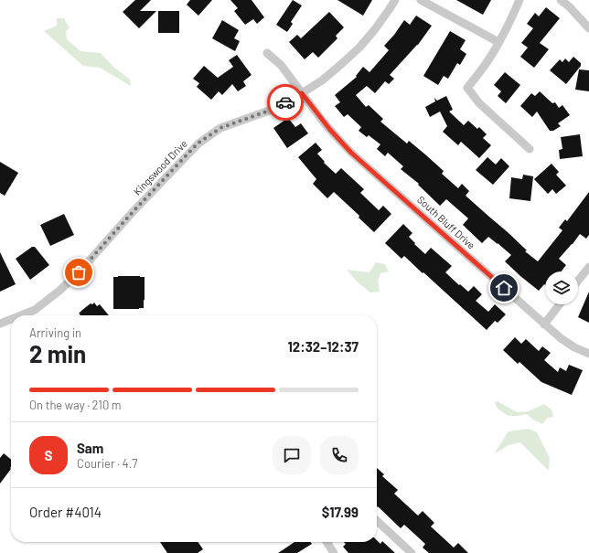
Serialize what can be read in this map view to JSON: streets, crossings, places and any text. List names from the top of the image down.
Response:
{
  "streets": {
    "street": ["Kingswood Drive", "South Bluff Drive"]
  },
  "crossings": [
    ["Kingswood Drive", "South Bluff Drive"]
  ],
  "page": {
    "heading": ["2 min", "Arriving in", "12:32–12:37"],
    "panel": [
      "Sam",
      "Courier · 4.7",
      "Order #4014",
      "$17.99"
    ],
    "bar": "On the way · 210 m",
    "round": "S"
  }
}
